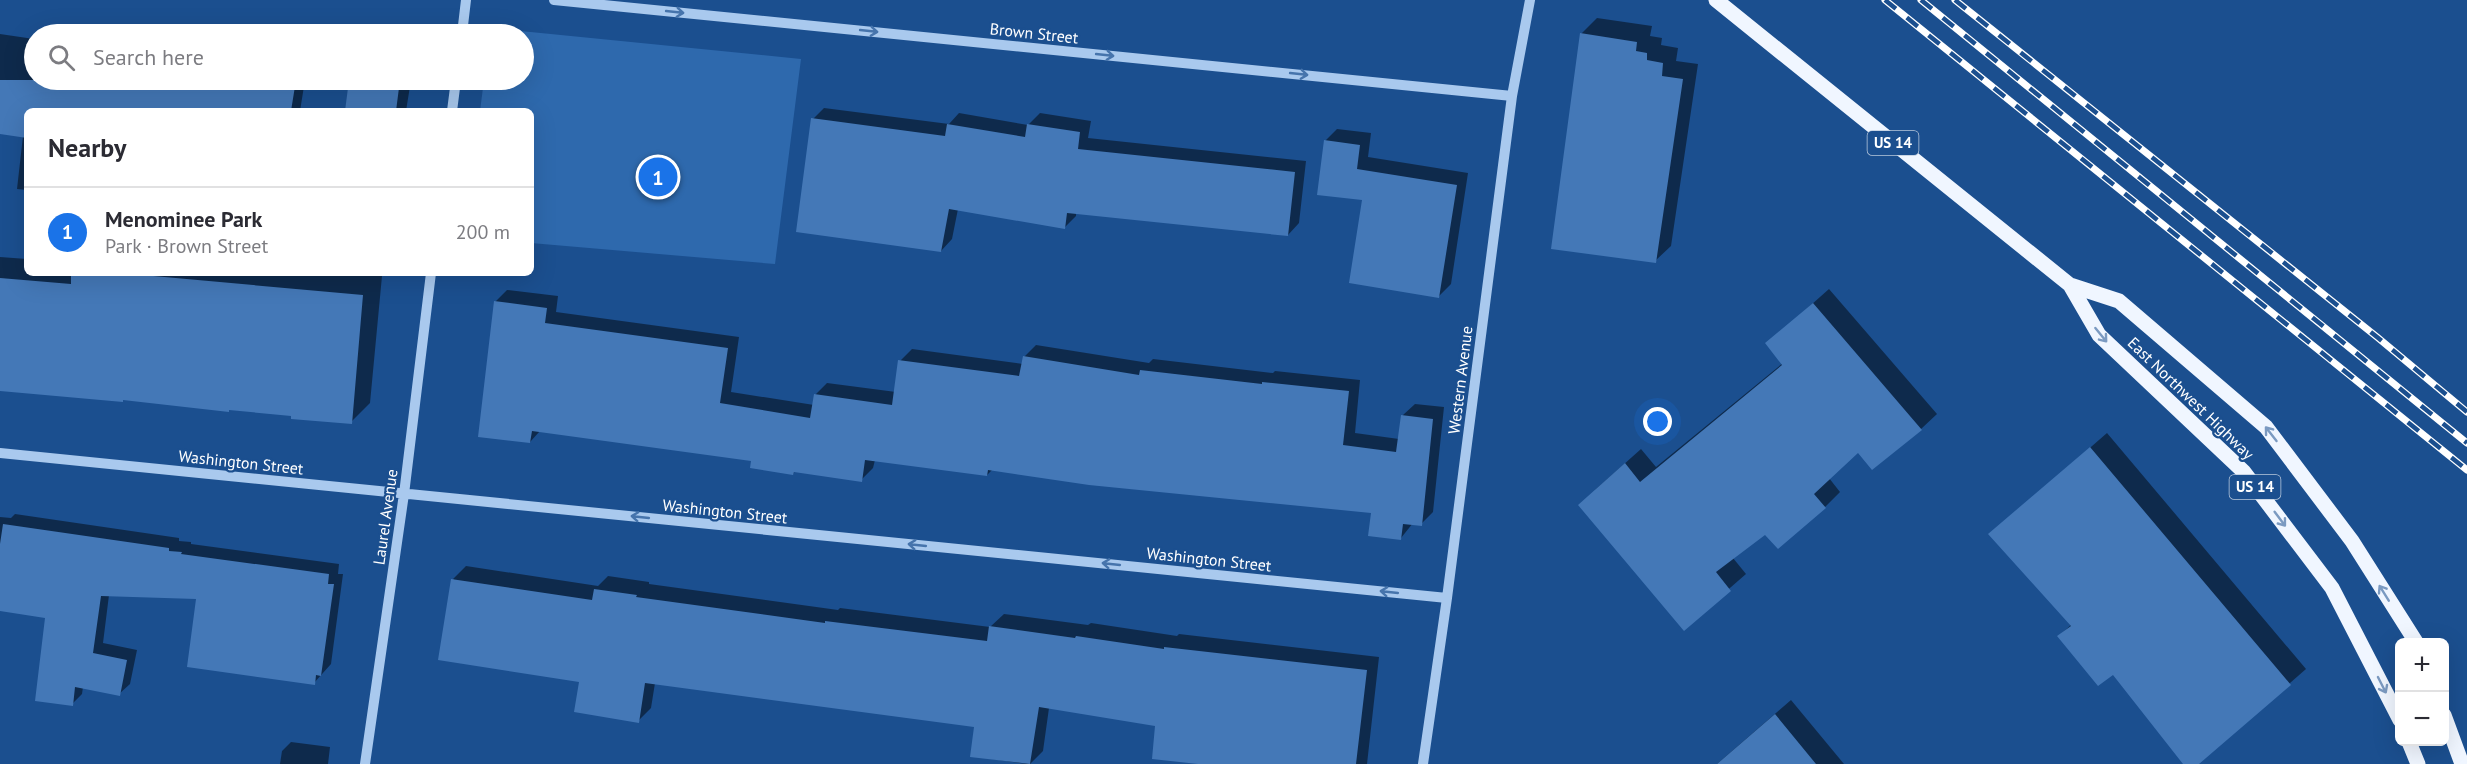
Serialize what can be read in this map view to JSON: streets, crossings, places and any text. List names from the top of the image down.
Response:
{
  "streets": {
    "main road": ["US 14", "East Northwest Highway"],
    "street": [
      "Brown Street",
      "Western Avenue",
      "Washington Street",
      "Laurel Avenue"
    ]
  },
  "crossings": [
    ["Brown Street", "Western Avenue"],
    ["Western Avenue", "Washington Street"],
    ["Washington Street", "Laurel Avenue"]
  ],
  "one_way": ["Brown Street", "Washington Street"],
  "page": {
    "search": "Search here",
    "heading": "Nearby",
    "pins": "1",
    "list": [
      {
        "mark": "1",
        "name": "Menominee Park",
        "note": "Park · Brown Street",
        "value": "200 m"
      }
    ],
    "map_buttons": ["+", "−"]
  }
}
